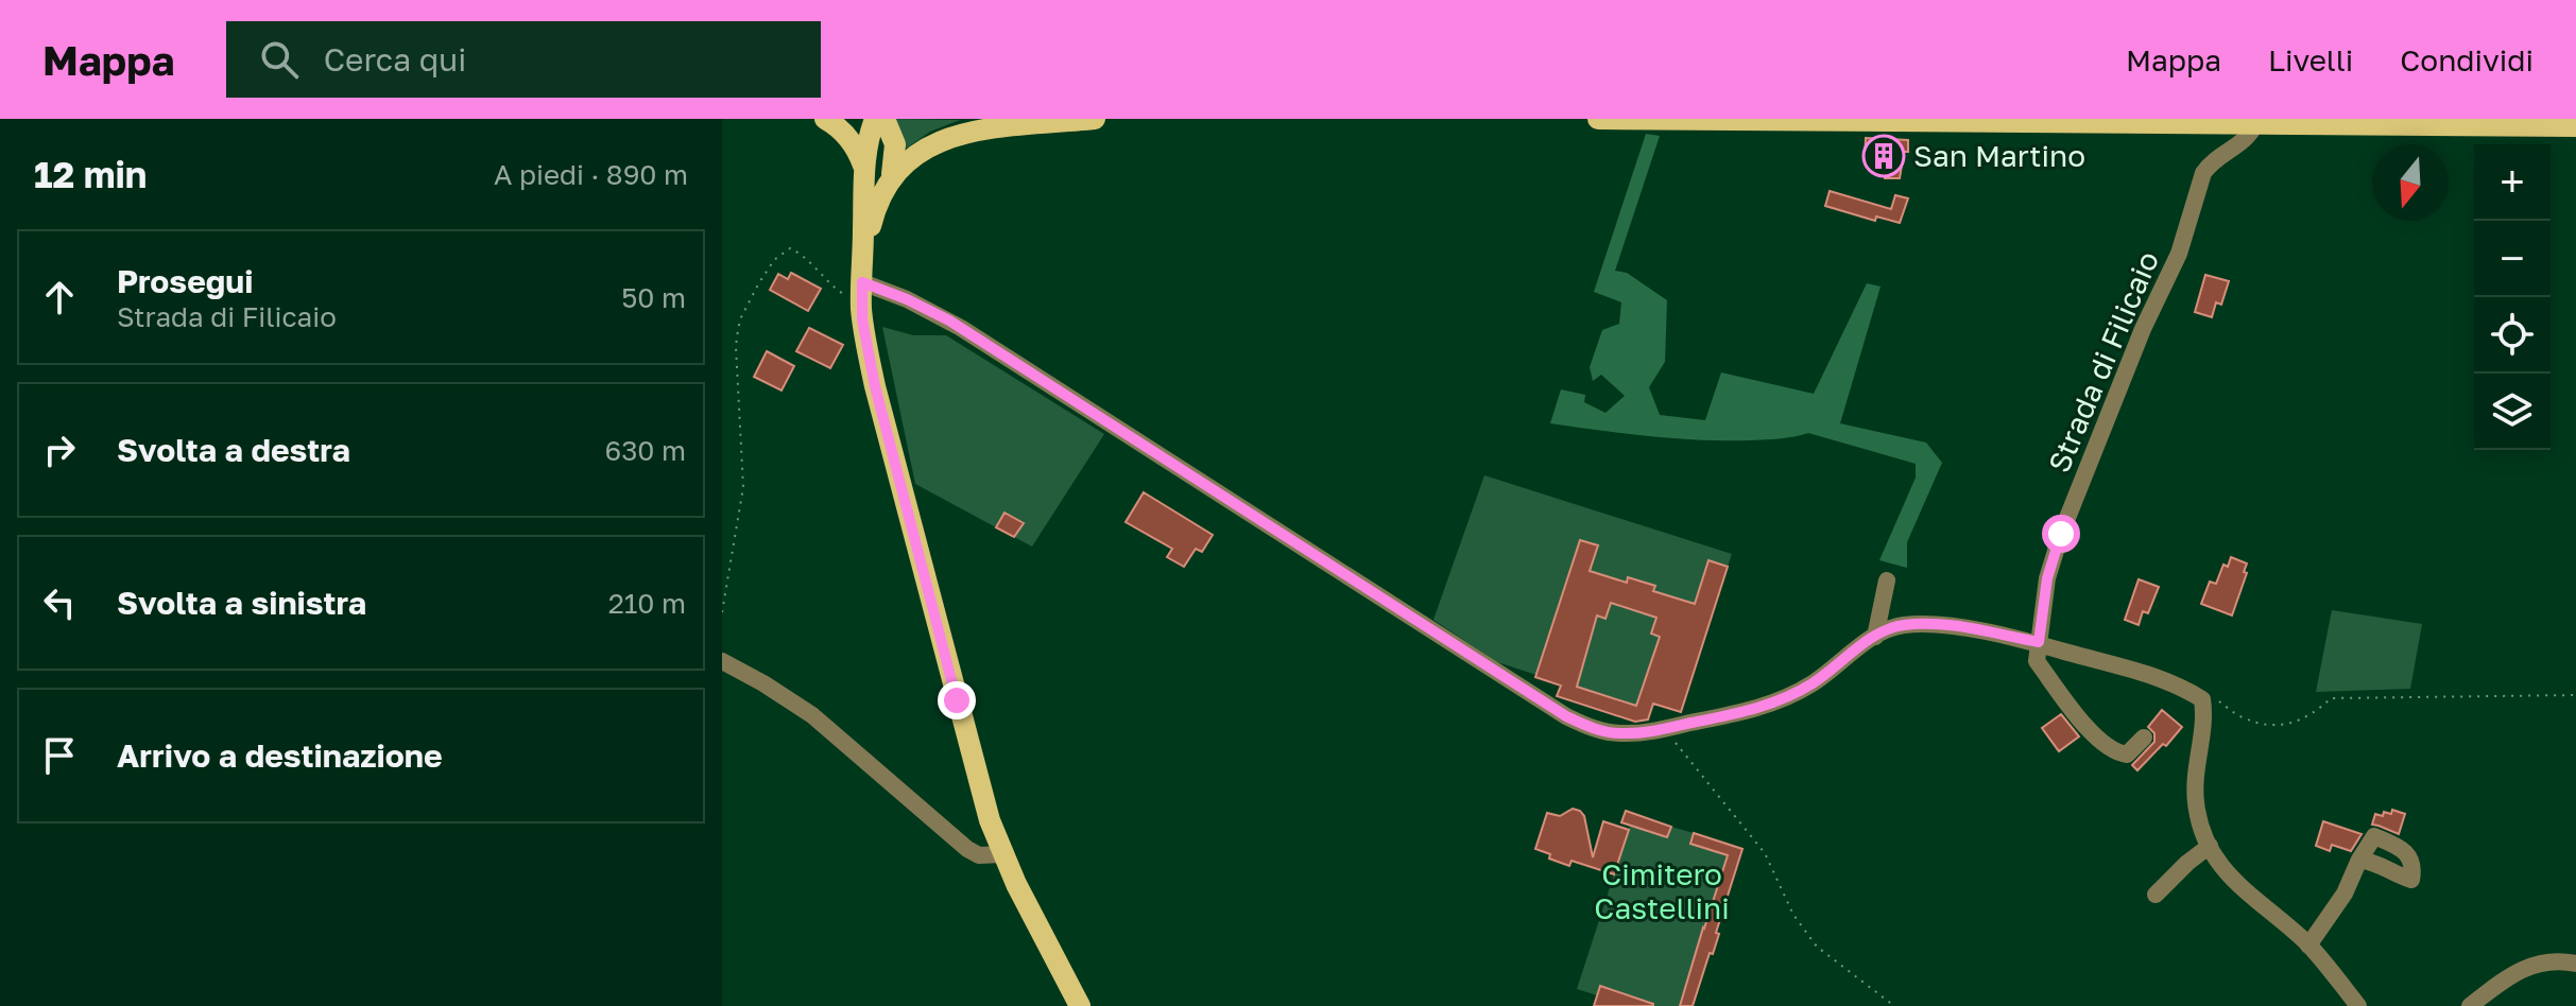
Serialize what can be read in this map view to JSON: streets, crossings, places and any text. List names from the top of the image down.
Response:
{
  "streets": {
    "street": ["Strada di Filicaio"]
  },
  "parks": ["Cimitero Castellini"],
  "places": {
    "building": ["San Martino"]
  },
  "north": "bottom",
  "page": {
    "header": "Mappa",
    "search": "Cerca qui",
    "nav": ["Mappa", "Livelli", "Condividi"],
    "heading": ["12 min", "A piedi · 890 m"],
    "map_buttons": ["+", "−"],
    "list": [
      ["Prosegui", "Strada di Filicaio", "50 m"],
      ["Svolta a destra", "630 m"],
      ["Svolta a sinistra", "210 m"],
      "Arrivo a destinazione"
    ]
  }
}
